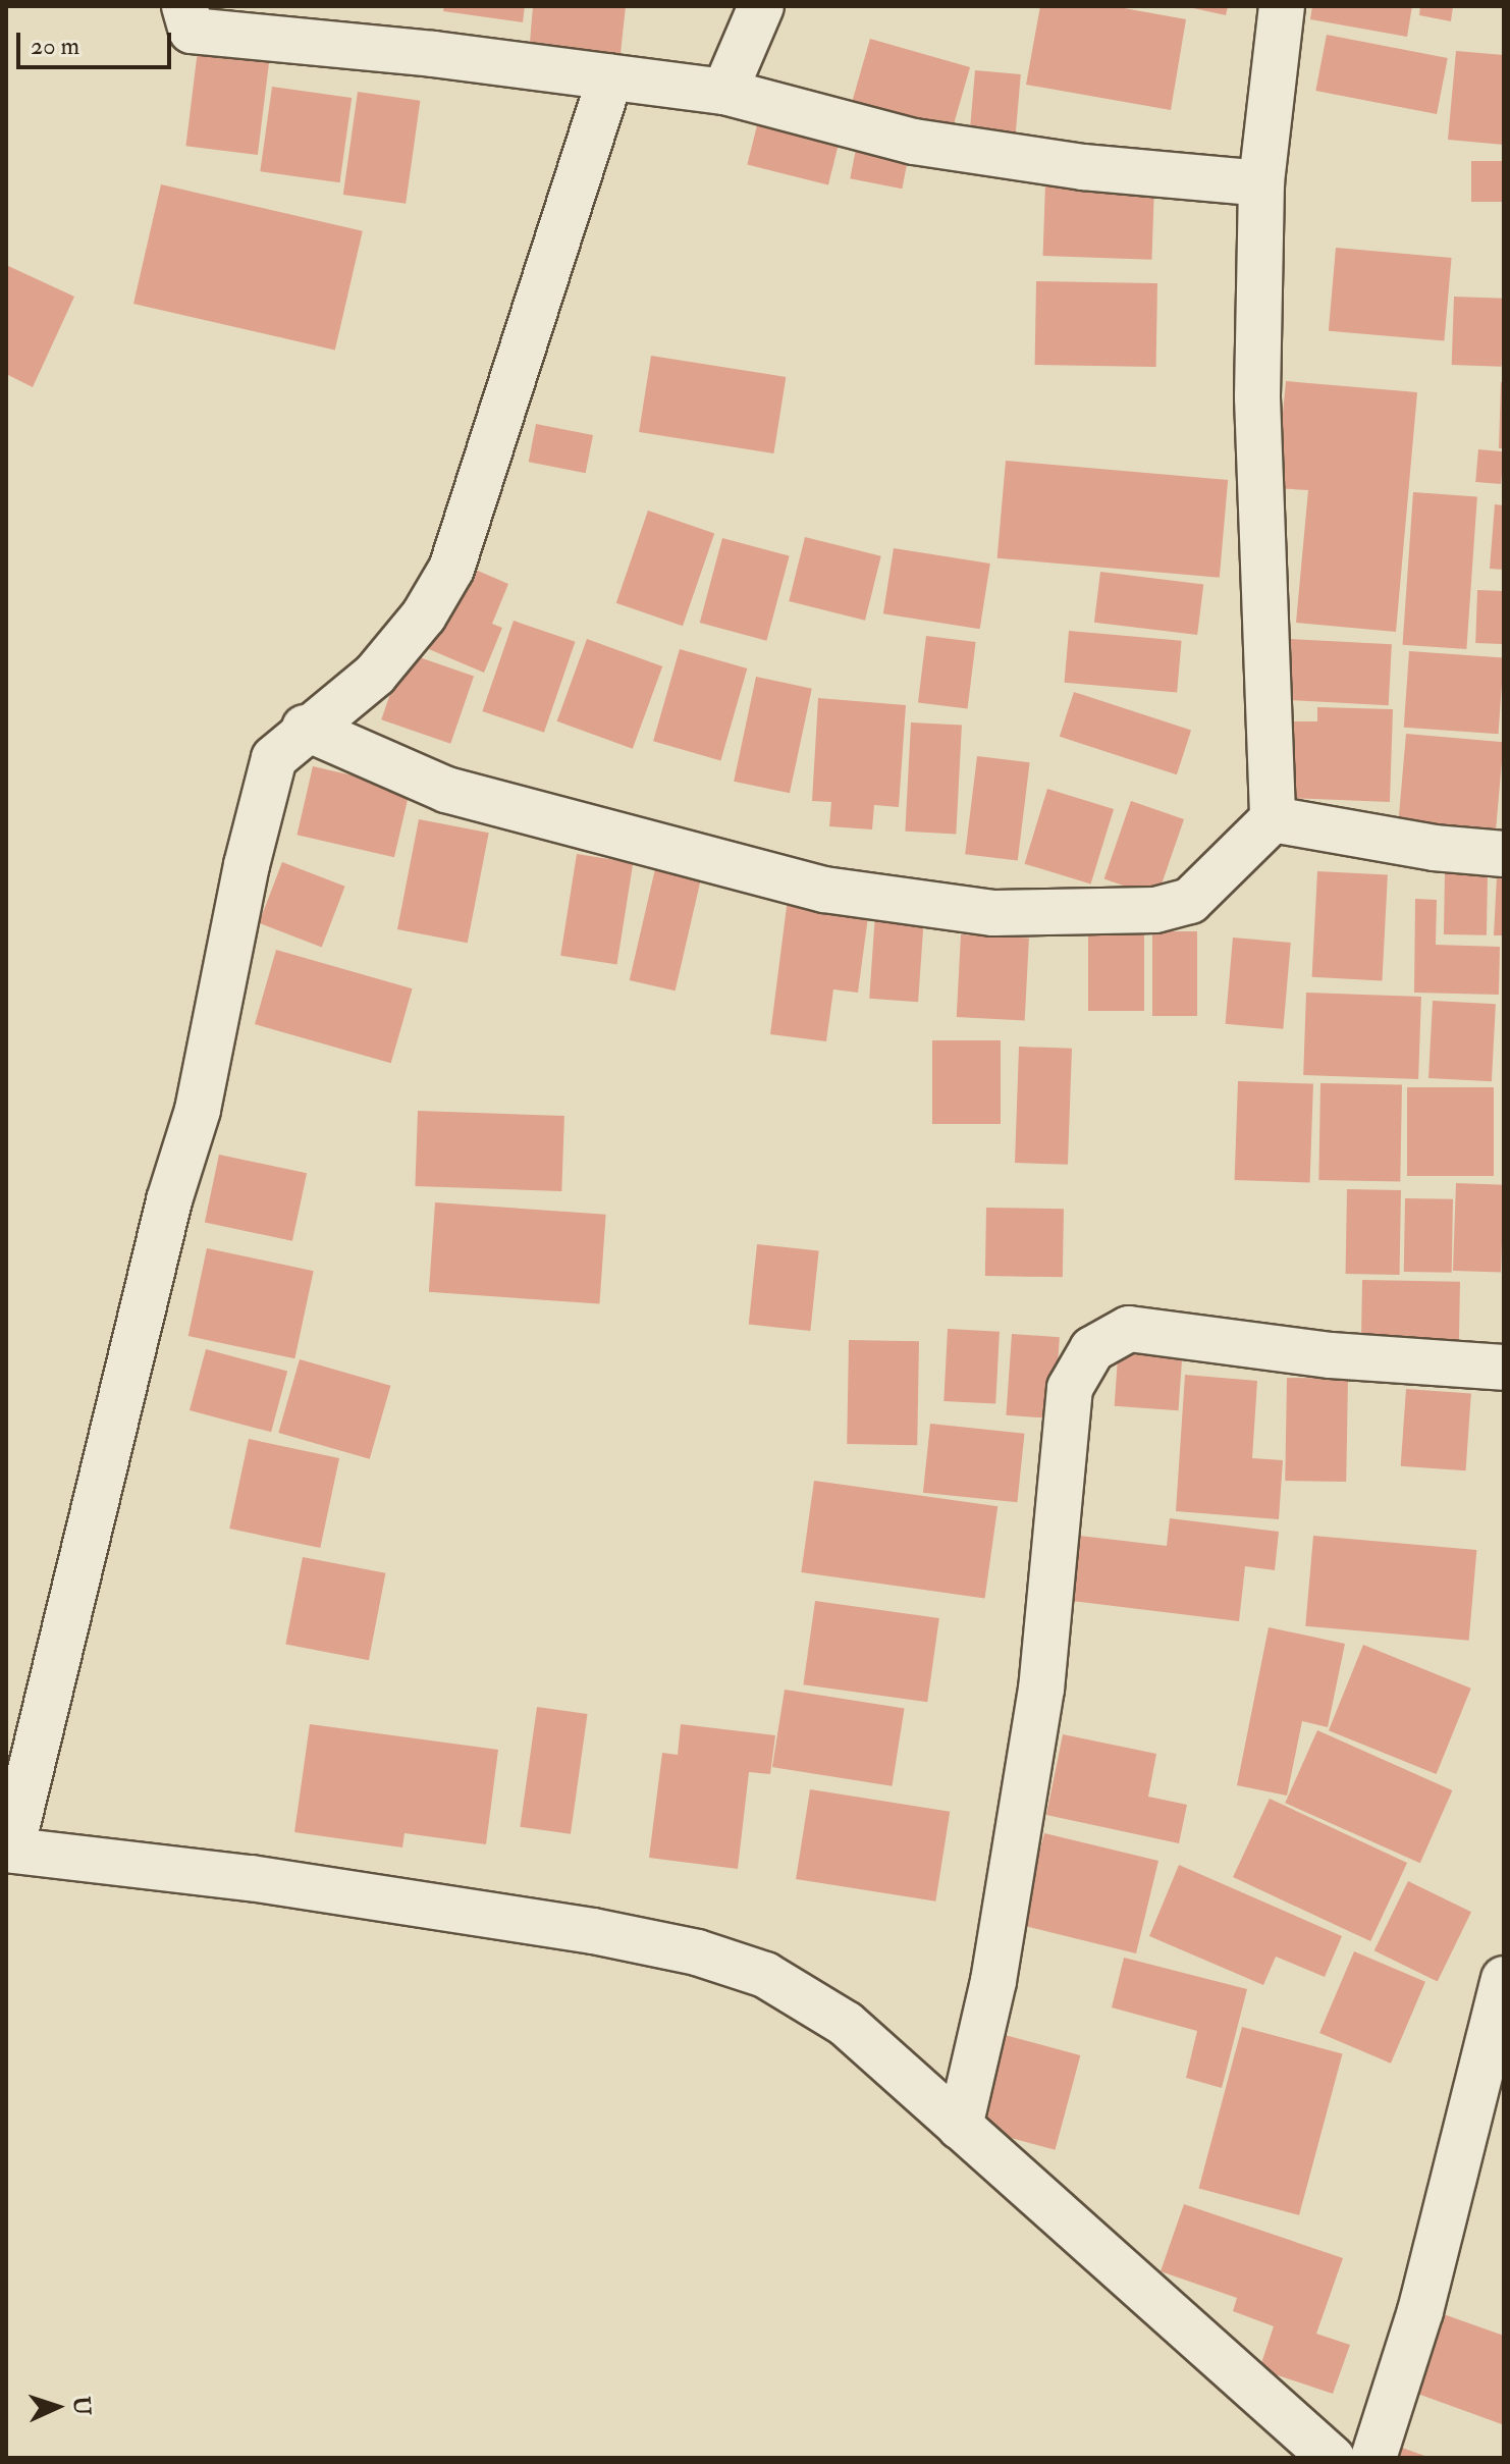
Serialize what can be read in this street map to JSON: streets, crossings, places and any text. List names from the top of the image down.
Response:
{
  "scale_bar": "20 m",
  "north": "right"
}
